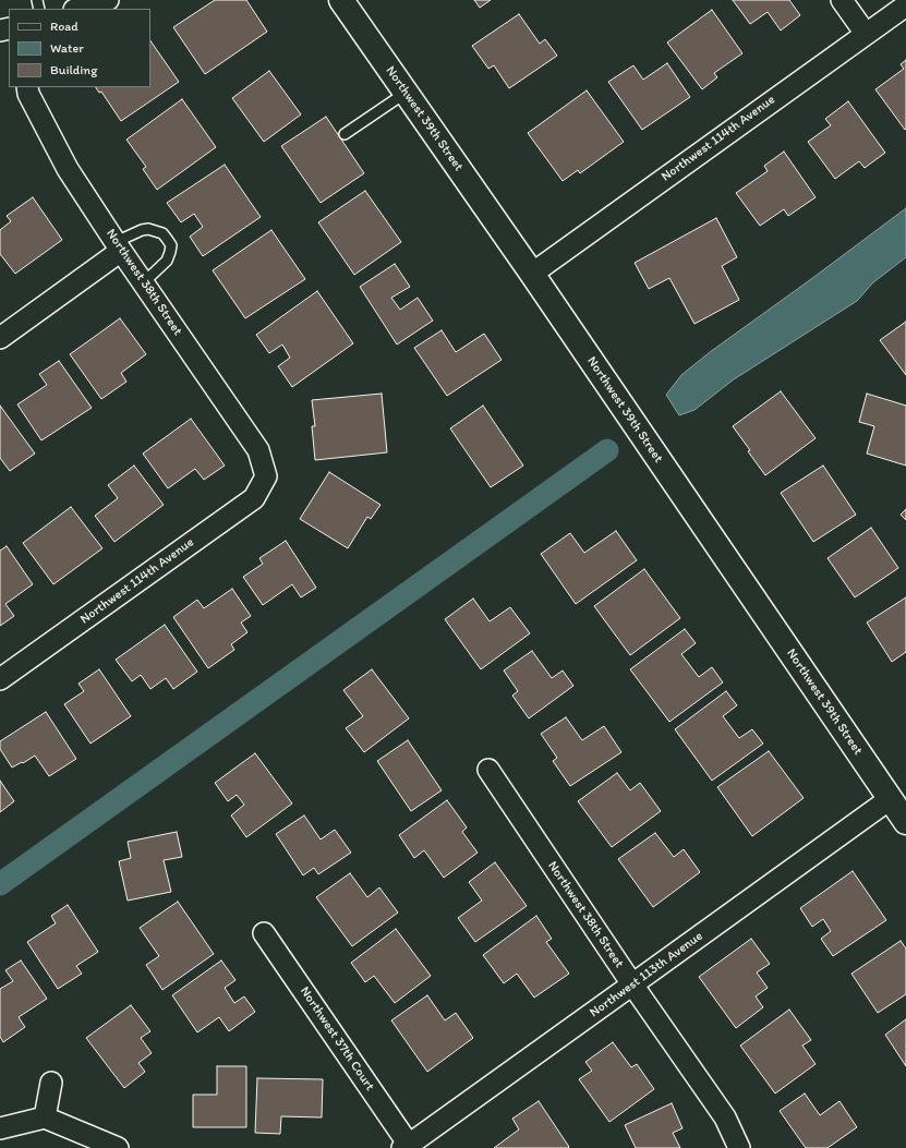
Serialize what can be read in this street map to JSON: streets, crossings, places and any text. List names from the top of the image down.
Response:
{
  "streets": {
    "street": [
      "Northwest 39th Street",
      "Northwest 114th Avenue",
      "Northwest 38th Street",
      "Northwest 113th Avenue",
      "Northwest 37th Court"
    ]
  },
  "crossings": [
    ["Northwest 39th Street", "Northwest 114th Avenue"],
    ["Northwest 39th Street", "Northwest 113th Avenue"],
    ["Northwest 114th Avenue", "Northwest 38th Street"],
    ["Northwest 38th Street", "Northwest 113th Avenue"],
    ["Northwest 113th Avenue", "Northwest 37th Court"]
  ],
  "legend": ["Road", "Water", "Building"]
}
